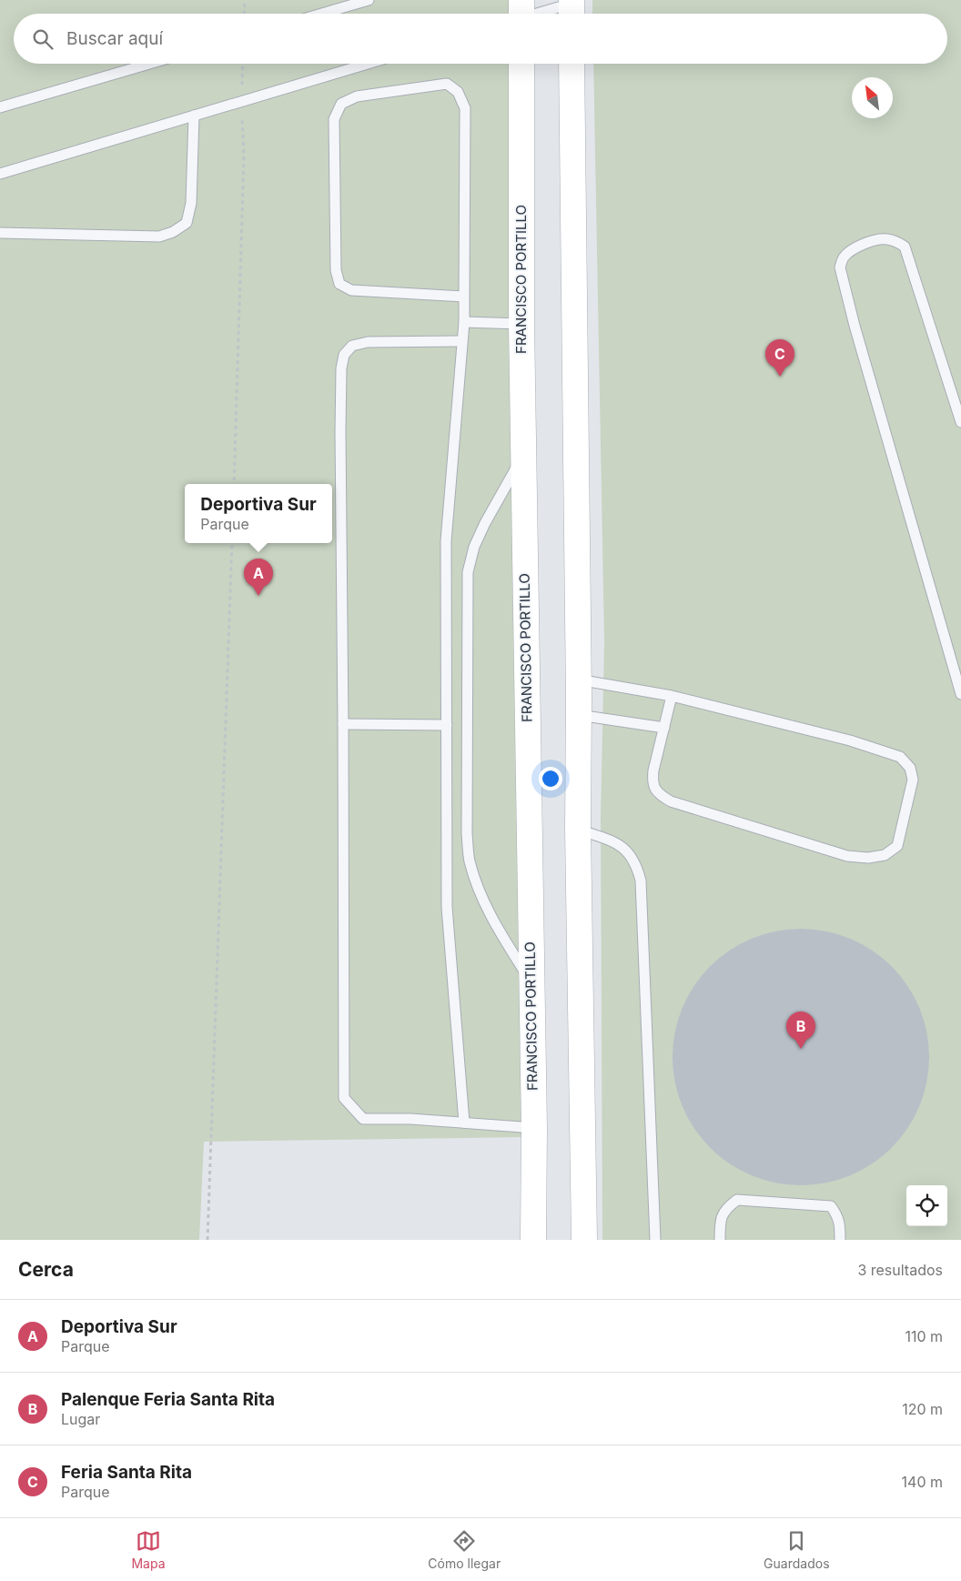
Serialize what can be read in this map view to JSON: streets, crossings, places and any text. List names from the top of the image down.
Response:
{
  "streets": {
    "main road": ["FRANCISCO PORTILLO"]
  },
  "north": "top left",
  "page": {
    "search": "Buscar aquí",
    "pins": ["C", "A", "B"],
    "popup": ["Deportiva Sur", "Parque"],
    "heading": ["Cerca", "3 resultados"],
    "list": [
      {
        "mark": "A",
        "name": "Deportiva Sur",
        "note": "Parque",
        "value": "110 m"
      },
      {
        "mark": "B",
        "name": "Palenque Feria Santa Rita",
        "note": "Lugar",
        "value": "120 m"
      },
      {
        "mark": "C",
        "name": "Feria Santa Rita",
        "note": "Parque",
        "value": "140 m"
      }
    ],
    "nav": ["Mapa", "Cómo llegar", "Guardados"]
  }
}
